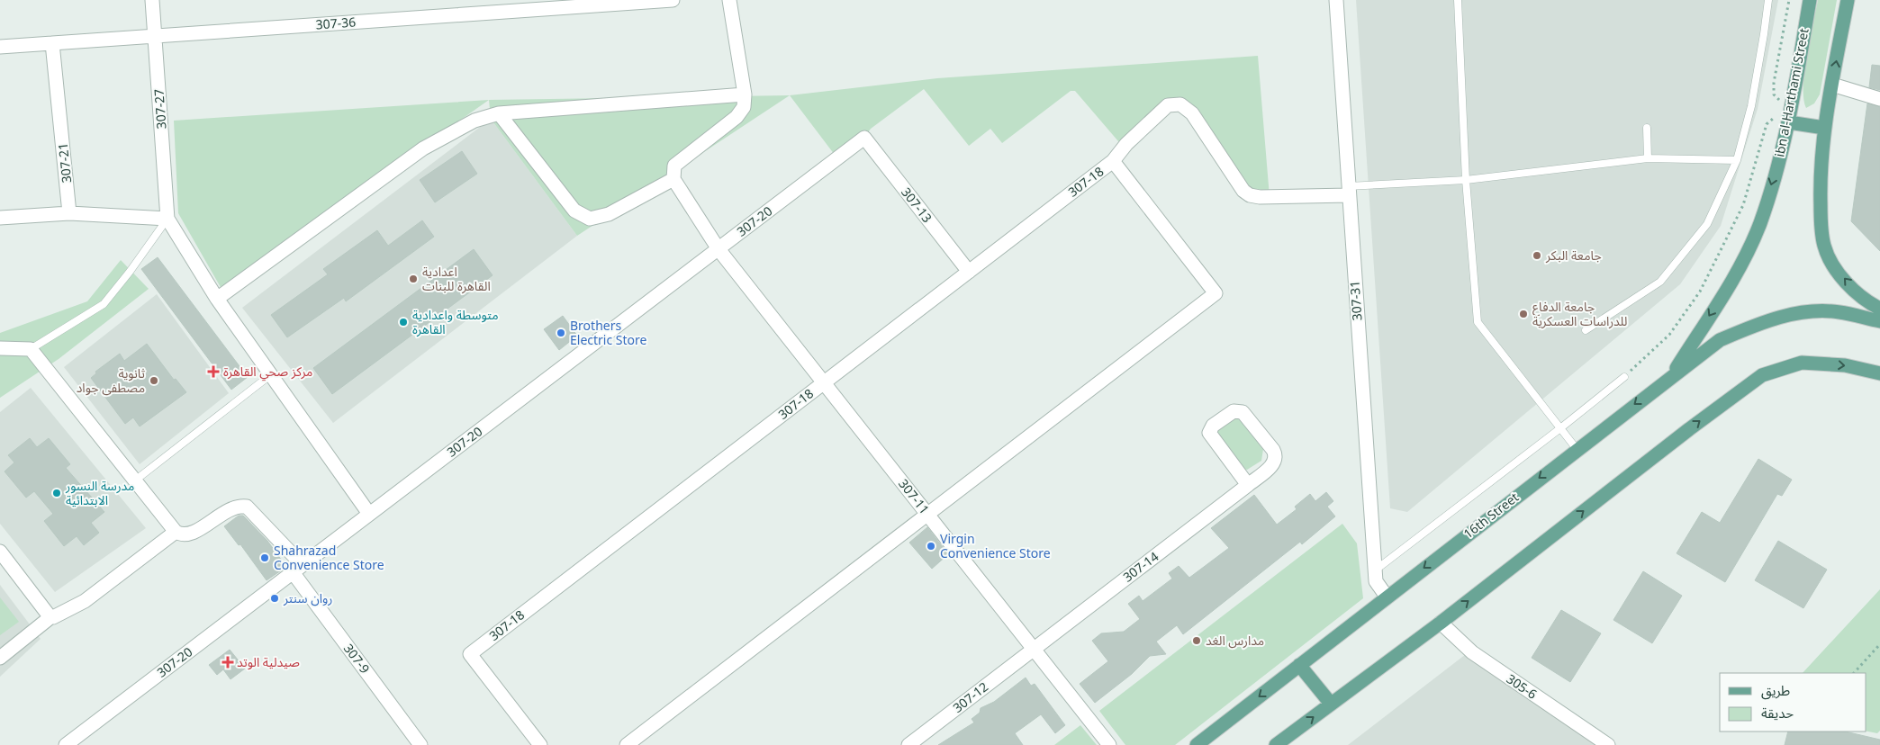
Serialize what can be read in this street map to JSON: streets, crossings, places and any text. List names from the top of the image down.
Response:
{
  "streets": {
    "main road": ["ibn al-Harthami Street", "16th Street"],
    "street": [
      "307-36",
      "307-27",
      "307-21",
      "307-18",
      "307-13",
      "307-20",
      "307-31",
      "307-11",
      "307-14",
      "307-9",
      "305-6",
      "307-12"
    ]
  },
  "crossings": [
    ["307-36", "307-27"],
    ["307-36", "307-21"],
    ["ibn al-Harthami Street", "16th Street"],
    ["307-18", "307-13"],
    ["307-18", "307-11"],
    ["307-13", "307-20"],
    ["307-20", "307-11"],
    ["307-20", "307-9"],
    ["307-31", "16th Street"],
    ["307-11", "307-14"],
    ["307-11", "307-12"],
    ["307-14", "307-12"]
  ],
  "one_way": ["ibn al-Harthami Street"],
  "places": {
    "other": [
      "جامعة البكر",
      "اعدادية القاهرة للبنات",
      "جامعة الدفاع للدراسات العسكرية",
      "متوسطة واعدادية القاهرة",
      "Brothers Electric Store",
      "ثانوية مصطفى جواد",
      "مدرسة النسور الابتدائية",
      "Virgin Convenience Store",
      "Shahrazad Convenience Store",
      "روان سنتر",
      "مدارس الغد"
    ],
    "health": ["مركز صحي القاهرة", "صيدلية الوتد"]
  },
  "legend": ["طريق", "حديقة"]
}
